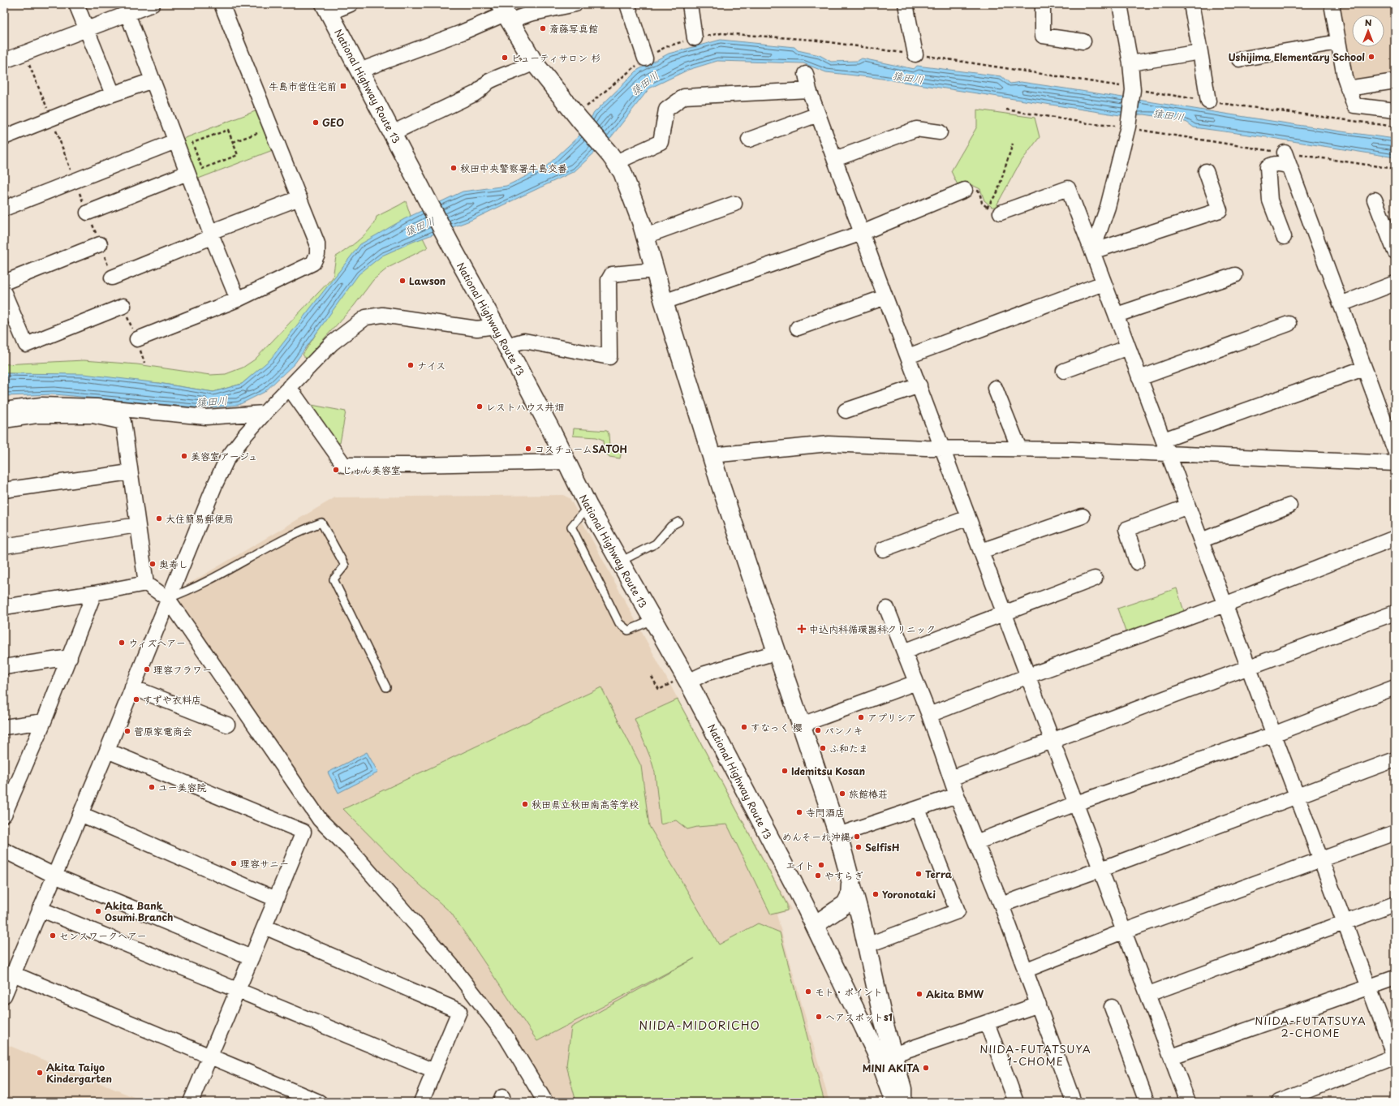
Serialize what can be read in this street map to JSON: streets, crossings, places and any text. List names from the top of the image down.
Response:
{
  "streets": {
    "main road": ["National Highway Route 13"]
  },
  "districts": ["NIIDA-FUTATSUYA 2-CHOME", "NIIDA-MIDORICHO", "NIIDA-FUTATSUYA 1-CHOME"],
  "water": ["猿田川"],
  "places": {
    "other": [
      "斎藤写真館",
      "Ushijima Elementary School",
      "ビューティサロン 杉",
      "GEO",
      "秋田中央警察署牛島交番",
      "Lawson",
      "ナイス",
      "レストハウス井畑",
      "コスチュームSATOH",
      "美容室アージュ",
      "じゅん美容室",
      "大住簡易郵便局",
      "奥寿し",
      "ウィズヘアー",
      "理容フラワー",
      "すずや衣料店",
      "アプリシア",
      "すなっく 櫻",
      "パンノキ",
      "菅原家電商会",
      "ふ和たま",
      "Idemitsu Kosan",
      "ユー美容院",
      "旅館椿荘",
      "秋田県立秋田南高等学校",
      "寺門酒店",
      "めんそーれ沖縄",
      "SelfisH",
      "理容サニー",
      "エイト",
      "Terra",
      "やすらぎ",
      "Yoronotaki",
      "Akita Bank Osumi Branch",
      "センスワークヘアー",
      "モト・ポイント",
      "Akita BMW",
      "ヘアスポットs1",
      "MINI AKITA",
      "Akita Taiyo Kindergarten"
    ],
    "transit": ["牛島市営住宅前"],
    "health": ["中込内科循環器科クリニック"]
  },
  "north": "top"
}
